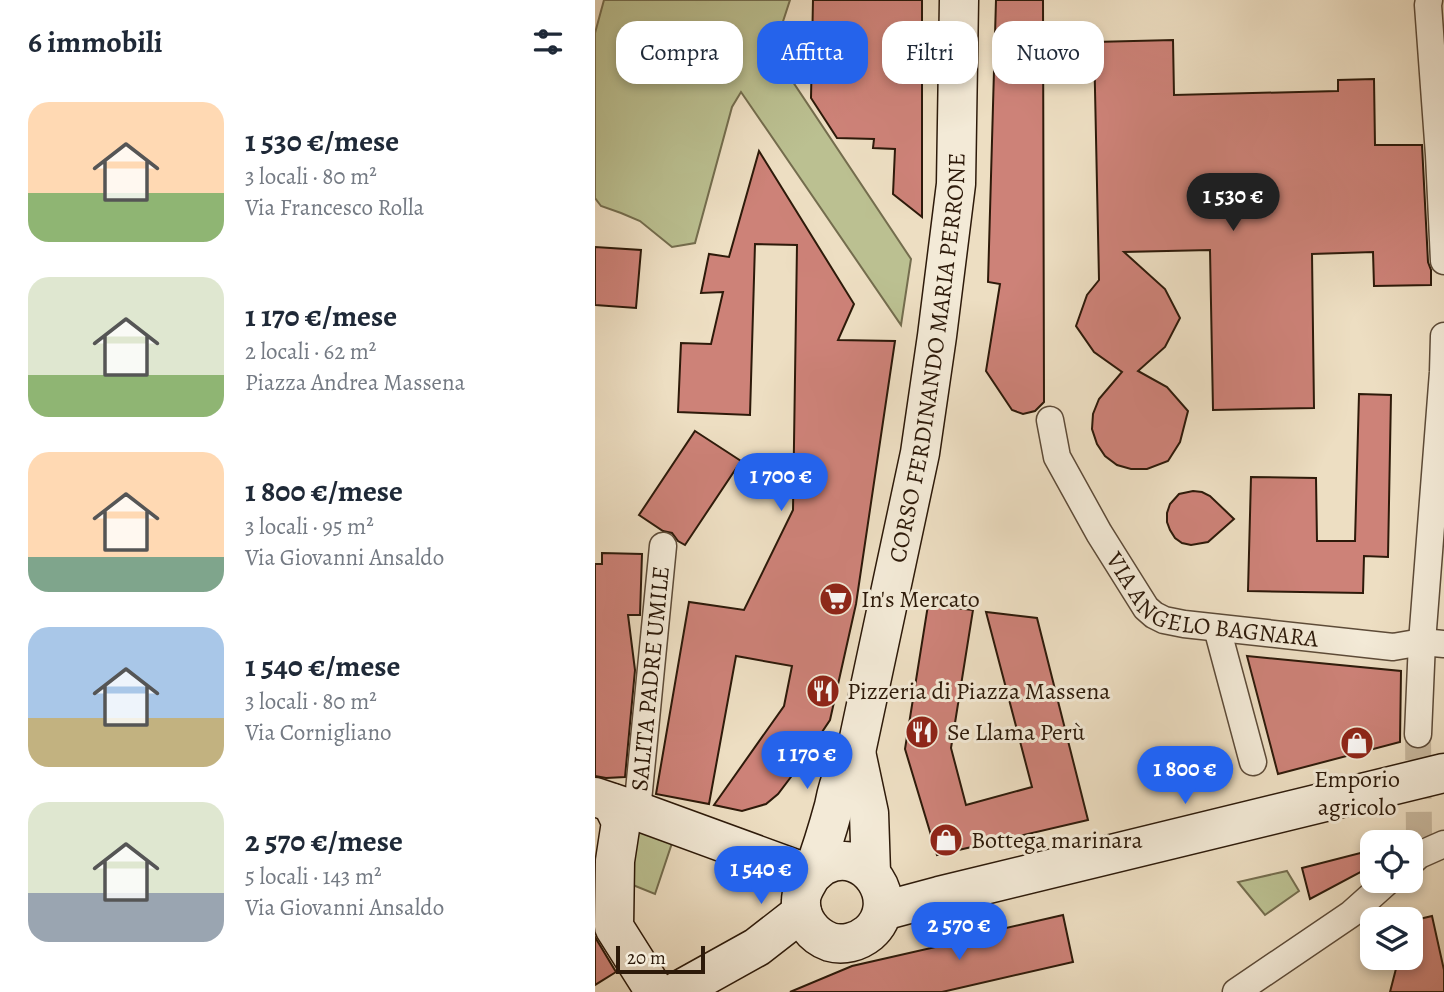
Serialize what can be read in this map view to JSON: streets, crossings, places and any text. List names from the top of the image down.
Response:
{
  "streets": {
    "main road": ["CORSO FERDINANDO MARIA PERRONE"],
    "street": ["VIA ANGELO BAGNARA", "SALITA PADRE UMILE"]
  },
  "places": {
    "supermarket": ["In's Mercato"],
    "restaurant": ["Pizzeria di Piazza Massena", "Se Llama Perù"],
    "shop": ["Emporio agricolo", "Bottega marinara"]
  },
  "scale_bar": "20 m",
  "page": {
    "heading": "6 immobili",
    "chip": [
      "Compra",
      "Affitta",
      "Filtri",
      "Nuovo"
    ],
    "list": [
      {
        "name": "1 530 €/mese",
        "note": "3 locali · 80 m² · Via Francesco Rolla"
      },
      {
        "name": "1 170 €/mese",
        "note": "2 locali · 62 m² · Piazza Andrea Massena"
      },
      {
        "name": "1 800 €/mese",
        "note": "3 locali · 95 m² · Via Giovanni Ansaldo"
      },
      {
        "name": "1 540 €/mese",
        "note": "3 locali · 80 m² · Via Cornigliano"
      },
      {
        "name": "2 570 €/mese",
        "note": "5 locali · 143 m² · Via Giovanni Ansaldo"
      }
    ],
    "price": [
      "1 530 €",
      "1 700 €",
      "1 170 €",
      "1 800 €",
      "1 540 €",
      "2 570 €"
    ],
    "scale": "20 m"
  }
}
